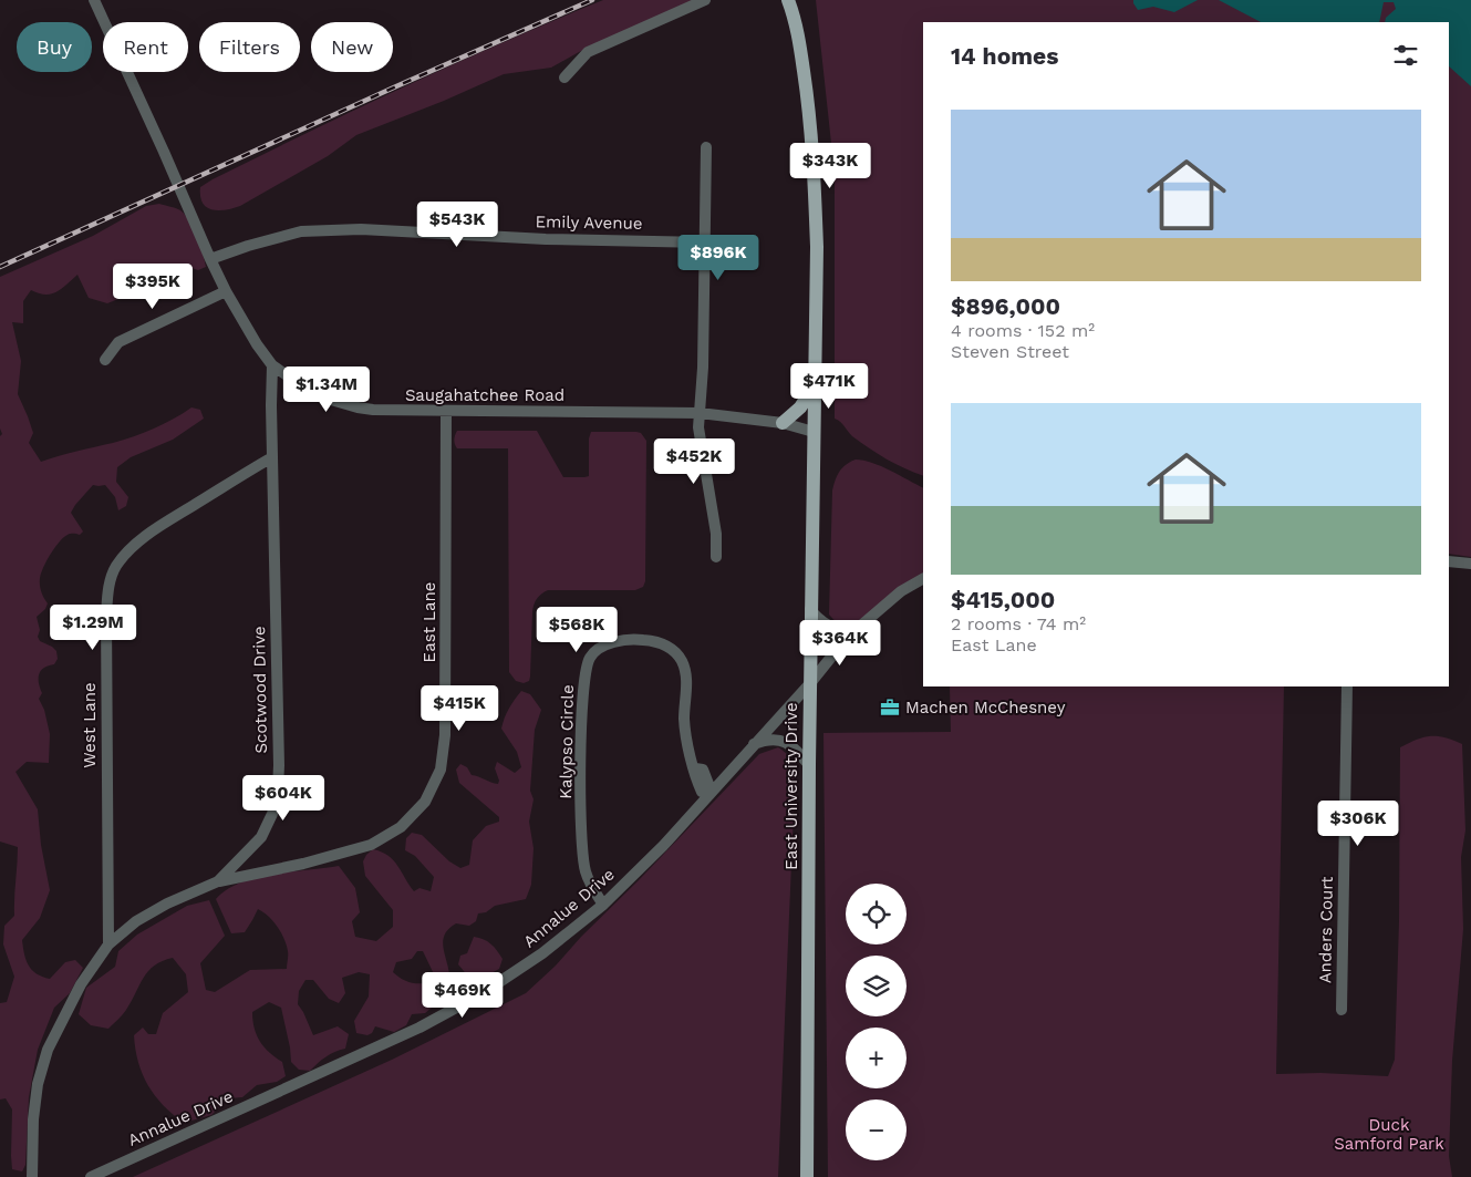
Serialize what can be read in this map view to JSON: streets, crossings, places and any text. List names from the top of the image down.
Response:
{
  "streets": {
    "main road": ["East University Drive"],
    "street": [
      "Emily Avenue",
      "Saugahatchee Road",
      "East Lane",
      "Scotwood Drive",
      "West Lane",
      "Kalypso Circle",
      "Annalue Drive",
      "Anders Court"
    ]
  },
  "crossings": [
    ["Emily Avenue", "Saugahatchee Road"],
    ["Saugahatchee Road", "East Lane"],
    ["Saugahatchee Road", "Scotwood Drive"],
    ["Saugahatchee Road", "East University Drive"],
    ["East Lane", "Scotwood Drive"],
    ["Scotwood Drive", "West Lane"],
    ["Kalypso Circle", "Annalue Drive"],
    ["East University Drive", "Annalue Drive"]
  ],
  "parks": ["Duck Samford Park"],
  "places": {
    "office": ["Machen McChesney"]
  },
  "page": {
    "chip": [
      "Buy",
      "Rent",
      "Filters",
      "New"
    ],
    "heading": "14 homes",
    "list": [
      {
        "name": "$896,000",
        "note": "4 rooms · 152 m² · Steven Street"
      },
      {
        "name": "$415,000",
        "note": "2 rooms · 74 m² · East Lane"
      }
    ],
    "price": [
      "$343K",
      "$543K",
      "$896K",
      "$395K",
      "$471K",
      "$1.34M",
      "$452K",
      "$1.29M",
      "$568K",
      "$364K",
      "$415K",
      "$604K",
      "$306K",
      "$469K"
    ],
    "map_buttons": ["+", "−"]
  }
}
